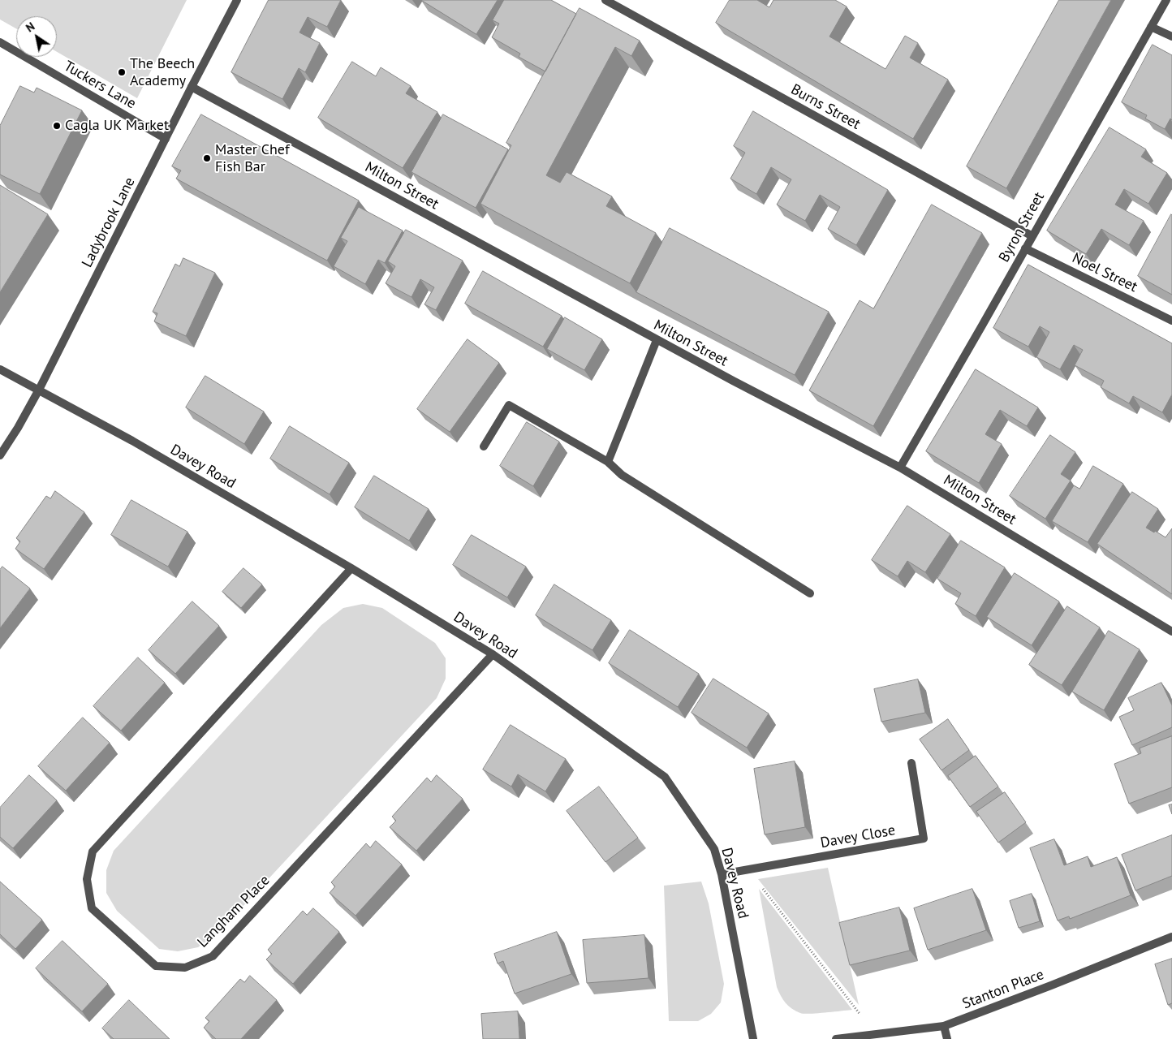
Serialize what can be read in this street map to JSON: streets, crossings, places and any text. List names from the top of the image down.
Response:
{
  "streets": {
    "street": [
      "Tuckers Lane",
      "Burns Street",
      "Milton Street",
      "Ladybrook Lane",
      "Byron Street",
      "Noel Street",
      "Davey Road",
      "Davey Close",
      "Langham Place",
      "Stanton Place"
    ]
  },
  "crossings": [
    ["Tuckers Lane", "Ladybrook Lane"],
    ["Burns Street", "Byron Street"],
    ["Milton Street", "Ladybrook Lane"],
    ["Milton Street", "Byron Street"],
    ["Ladybrook Lane", "Davey Road"],
    ["Byron Street", "Noel Street"],
    ["Davey Road", "Davey Close"],
    ["Davey Road", "Langham Place"]
  ],
  "places": ["The Beech Academy", "Cagla UK Market", "Master Chef Fish Bar"],
  "north": "top left"
}
